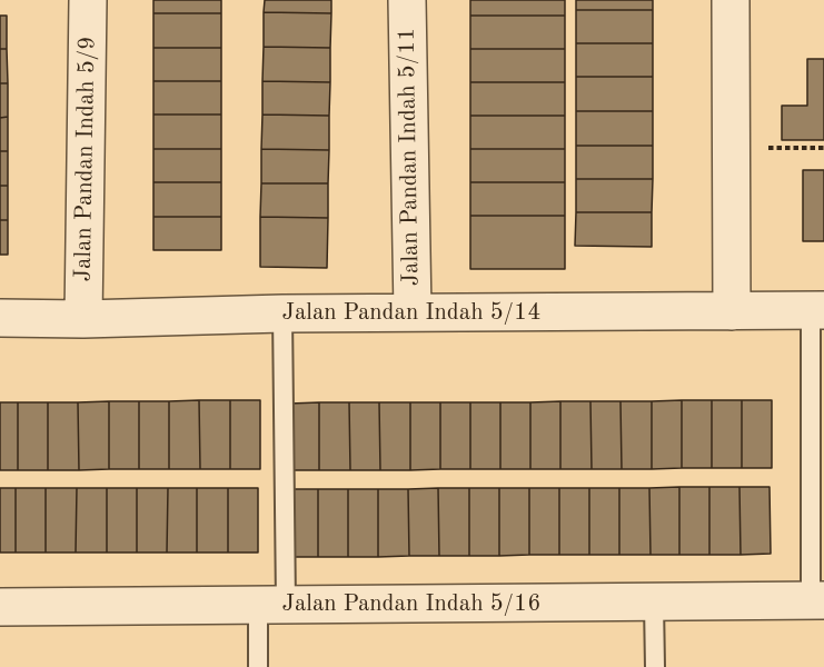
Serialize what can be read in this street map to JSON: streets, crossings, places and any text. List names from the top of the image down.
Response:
{
  "streets": {
    "street": [
      "Jalan Pandan Indah 5/11",
      "Jalan Pandan Indah 5/9",
      "Jalan Pandan Indah 5/14",
      "Jalan Pandan Indah 5/16"
    ]
  },
  "crossings": [
    ["Jalan Pandan Indah 5/11", "Jalan Pandan Indah 5/14"],
    ["Jalan Pandan Indah 5/9", "Jalan Pandan Indah 5/14"]
  ]
}
